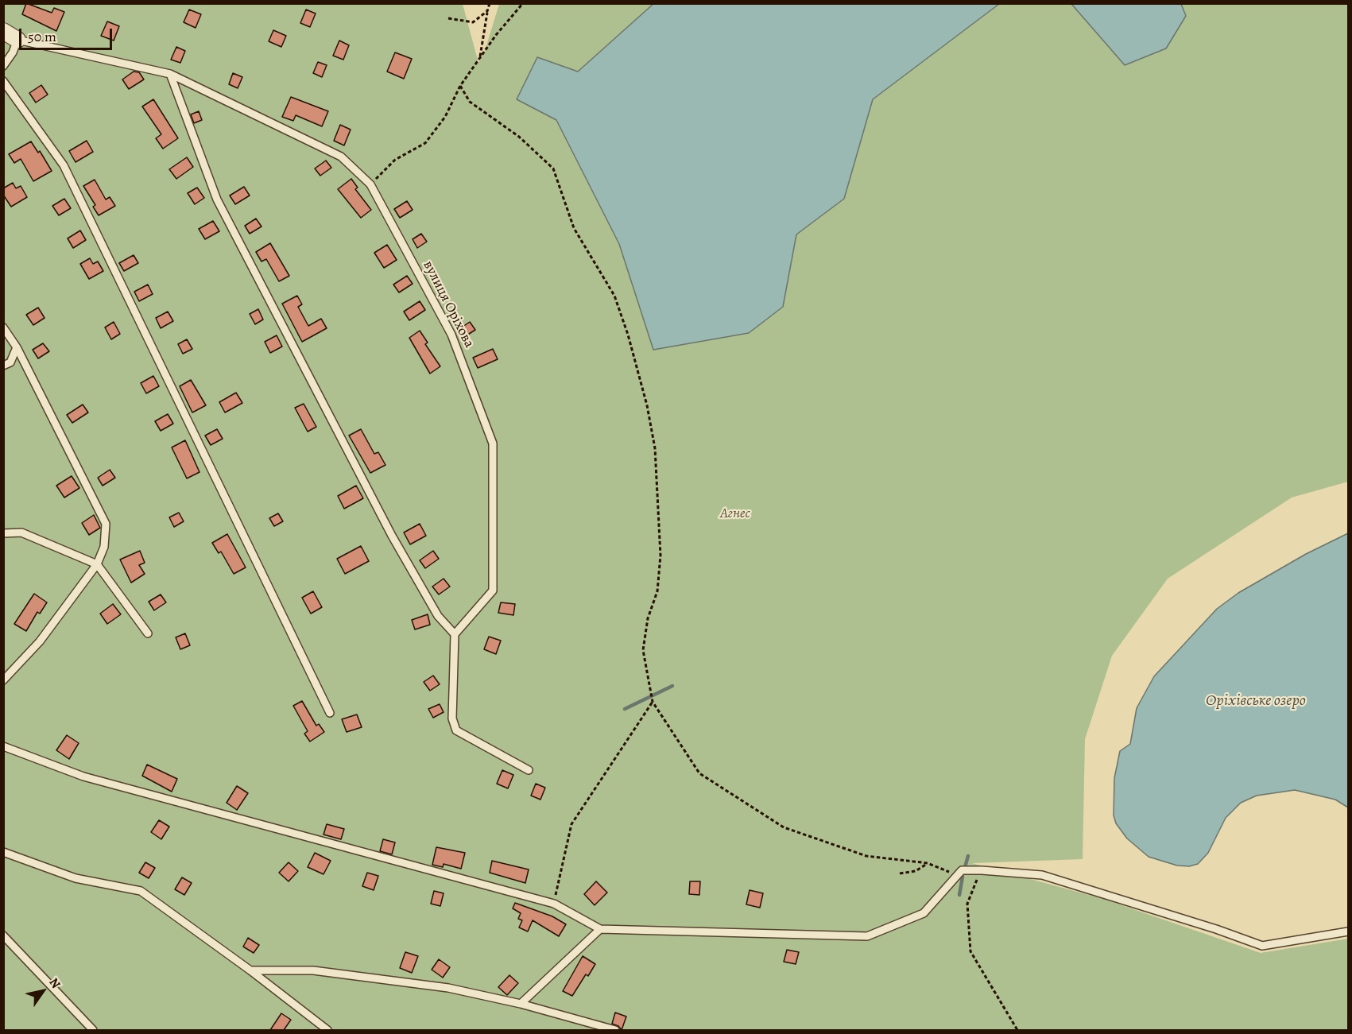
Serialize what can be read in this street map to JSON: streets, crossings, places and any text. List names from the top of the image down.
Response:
{
  "streets": {
    "lane": ["вулиця Оріхова"]
  },
  "water": ["Оріхівське озеро"],
  "parks": ["Агнес"],
  "scale_bar": "50 m",
  "north": "top right"
}
